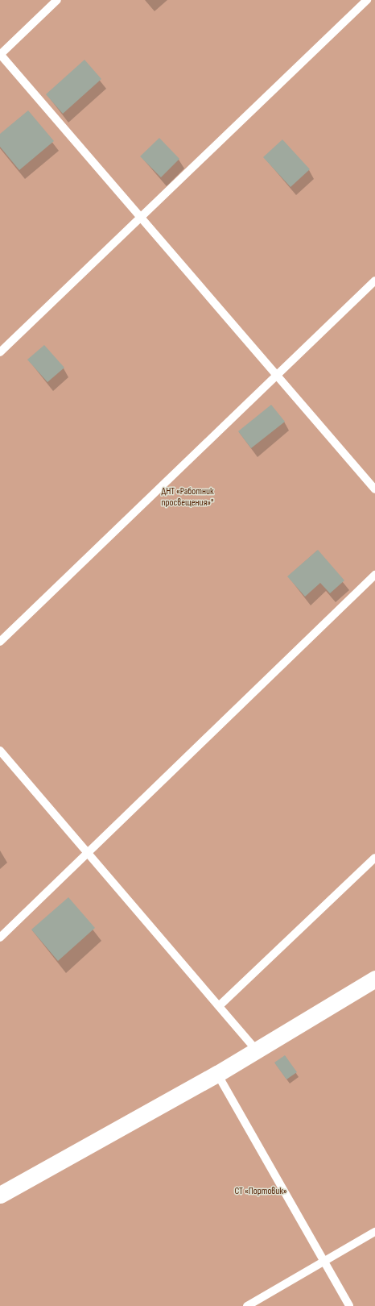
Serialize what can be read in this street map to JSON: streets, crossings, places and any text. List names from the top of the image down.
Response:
{
  "parks": ["ДНТ «Работник просвещения»\"", "СТ «Портовик»"]
}
